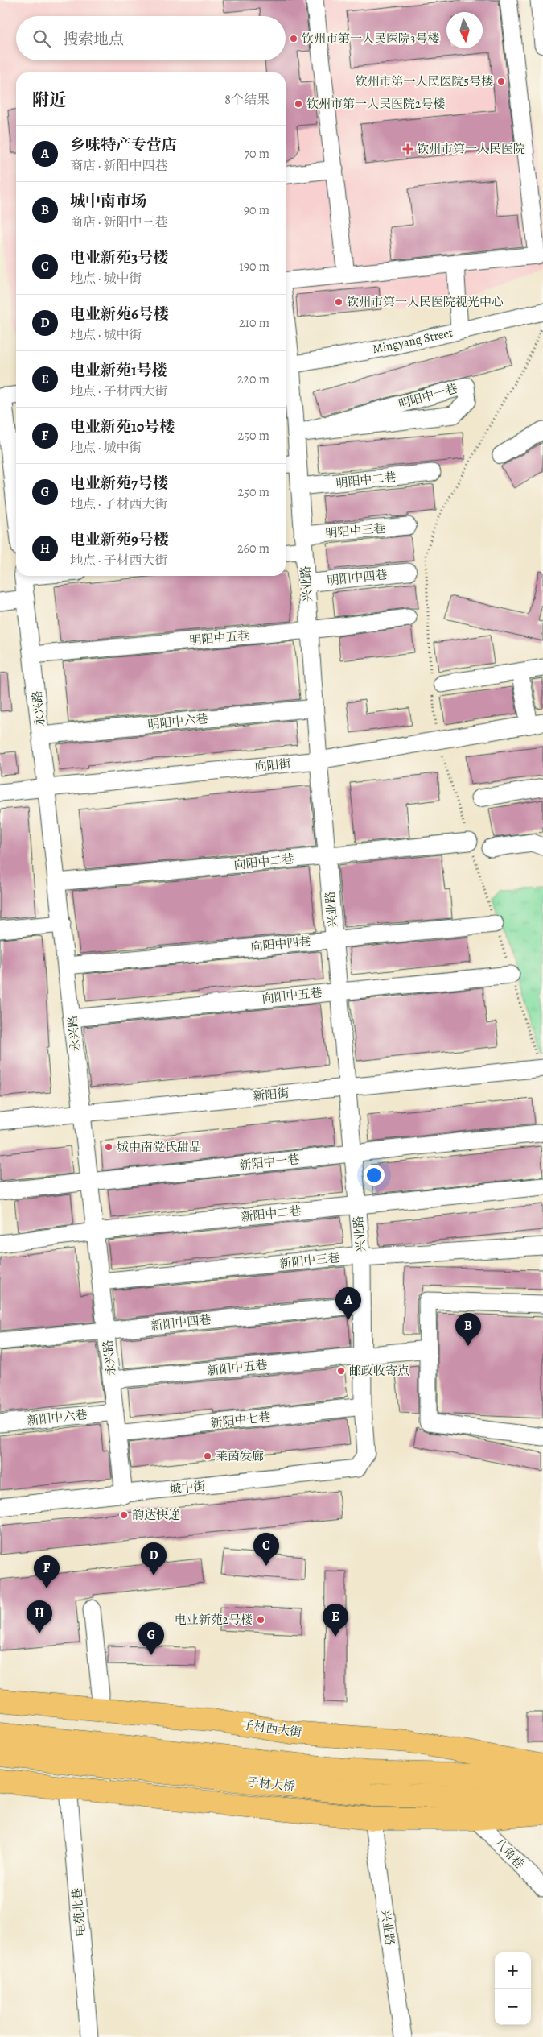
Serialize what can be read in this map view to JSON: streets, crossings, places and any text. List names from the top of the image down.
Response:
{
  "streets": {
    "main road": ["子材西大街", "子材大桥"],
    "street": [
      "Mingyang Street",
      "明阳中一巷",
      "明阳中二巷",
      "明阳中三巷",
      "明阳中四巷",
      "兴业路",
      "明阳中五巷",
      "永兴路",
      "明阳中六巷",
      "向阳街",
      "向阳中二巷",
      "向阳中四巷",
      "向阳中五巷",
      "新阳街",
      "新阳中一巷",
      "新阳中二巷",
      "新阳中三巷",
      "新阳中四巷",
      "新阳中五巷",
      "新阳中六巷",
      "新阳中七巷",
      "城中街",
      "八角巷",
      "电苑北巷"
    ]
  },
  "crossings": [
    ["Mingyang Street", "兴业路"],
    ["明阳中一巷", "兴业路"],
    ["明阳中二巷", "兴业路"],
    ["明阳中三巷", "兴业路"],
    ["明阳中四巷", "兴业路"],
    ["兴业路", "明阳中五巷"],
    ["兴业路", "明阳中六巷"],
    ["兴业路", "向阳街"],
    ["兴业路", "向阳中二巷"],
    ["兴业路", "向阳中四巷"],
    ["兴业路", "向阳中五巷"],
    ["兴业路", "新阳街"],
    ["兴业路", "新阳中一巷"],
    ["兴业路", "新阳中二巷"],
    ["兴业路", "新阳中三巷"],
    ["兴业路", "新阳中四巷"],
    ["兴业路", "新阳中五巷"],
    ["兴业路", "新阳中七巷"],
    ["兴业路", "城中街"],
    ["明阳中五巷", "永兴路"],
    ["永兴路", "明阳中六巷"],
    ["永兴路", "向阳街"],
    ["永兴路", "向阳中二巷"],
    ["永兴路", "向阳中四巷"],
    ["永兴路", "向阳中五巷"],
    ["永兴路", "新阳街"],
    ["永兴路", "新阳中一巷"],
    ["永兴路", "新阳中二巷"],
    ["永兴路", "新阳中三巷"],
    ["永兴路", "新阳中四巷"],
    ["永兴路", "新阳中五巷"],
    ["永兴路", "新阳中六巷"],
    ["永兴路", "新阳中七巷"],
    ["永兴路", "城中街"]
  ],
  "places": {
    "other": [
      "钦州市第一人民医院3号楼",
      "钦州市第一人民医院5号楼",
      "钦州市第一人民医院2号楼",
      "钦州市第一人民医院视光中心",
      "城中南党氏甜品",
      "邮政收寄点",
      "莱茵发廊",
      "韵达快递",
      "电业新苑2号楼"
    ],
    "health": ["钦州市第一人民医院"]
  },
  "north": "bottom",
  "page": {
    "search": "搜索地点",
    "heading": ["附近", "8个结果"],
    "list": [
      {
        "mark": "A",
        "name": "乡味特产专营店",
        "note": "商店 · 新阳中四巷",
        "value": "70 m"
      },
      {
        "mark": "B",
        "name": "城中南市场",
        "note": "商店 · 新阳中三巷",
        "value": "90 m"
      },
      {
        "mark": "C",
        "name": "电业新苑3号楼",
        "note": "地点 · 城中街",
        "value": "190 m"
      },
      {
        "mark": "D",
        "name": "电业新苑6号楼",
        "note": "地点 · 城中街",
        "value": "210 m"
      },
      {
        "mark": "E",
        "name": "电业新苑1号楼",
        "note": "地点 · 子材西大街",
        "value": "220 m"
      },
      {
        "mark": "F",
        "name": "电业新苑10号楼",
        "note": "地点 · 城中街",
        "value": "250 m"
      },
      {
        "mark": "G",
        "name": "电业新苑7号楼",
        "note": "地点 · 子材西大街",
        "value": "250 m"
      },
      {
        "mark": "H",
        "name": "电业新苑9号楼",
        "note": "地点 · 子材西大街",
        "value": "260 m"
      }
    ],
    "pins": [
      "A",
      "B",
      "C",
      "D",
      "F",
      "H",
      "E",
      "G"
    ],
    "map_buttons": ["+", "−"]
  }
}
